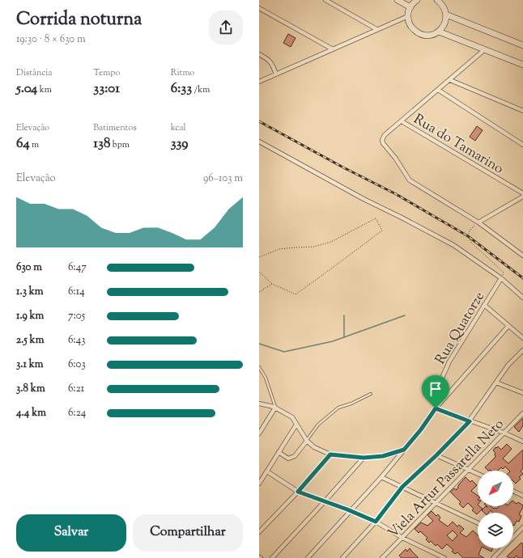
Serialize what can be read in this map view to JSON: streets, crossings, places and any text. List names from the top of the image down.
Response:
{
  "streets": {
    "street": ["Rua do Tamarino", "Rua Quatorze", "Viela Artur Passarella Neto"]
  },
  "north": "bottom left",
  "page": {
    "heading": ["Corrida noturna", "19:30 · 8 × 630 m"],
    "stats": [
      ["Distância", "5.04 km"],
      ["Tempo", "33:01"],
      ["Ritmo", "6:33 /km"],
      ["Elevação", "64 m"],
      ["Batimentos", "138 bpm"],
      ["kcal", "339"]
    ],
    "chart": ["Elevação", "96–103 m"],
    "list": [
      {
        "name": "630 m",
        "note": "6:47"
      },
      {
        "name": "1.3 km",
        "note": "6:14"
      },
      {
        "name": "1.9 km",
        "note": "7:05"
      },
      {
        "name": "2.5 km",
        "note": "6:43"
      },
      {
        "name": "3.1 km",
        "note": "6:03"
      },
      {
        "name": "3.8 km",
        "note": "6:21"
      },
      {
        "name": "4.4 km",
        "note": "6:24"
      }
    ],
    "buttons": ["Salvar", "Compartilhar"]
  }
}
